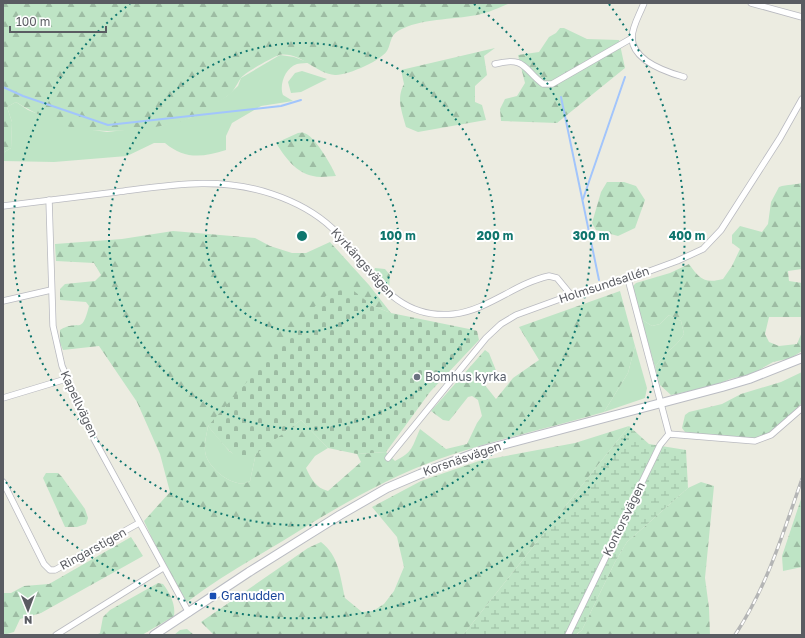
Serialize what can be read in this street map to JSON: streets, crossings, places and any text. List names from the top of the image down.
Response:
{
  "streets": {
    "street": [
      "Kyrkängsvägen",
      "Holmsundsallén",
      "Kapellvägen",
      "Korsnäsvägen",
      "Kontorsvägen",
      "Ringarstigen"
    ]
  },
  "crossings": [
    ["Kyrkängsvägen", "Holmsundsallén"],
    ["Kyrkängsvägen", "Kapellvägen"],
    ["Kapellvägen", "Korsnäsvägen"],
    ["Kapellvägen", "Ringarstigen"]
  ],
  "places": {
    "other": ["Bomhus kyrka"],
    "transit": ["Granudden"]
  },
  "scale_bar": "100 m",
  "north": "bottom",
  "rings": [
    "100 m",
    "200 m",
    "300 m",
    "400 m"
  ]
}
